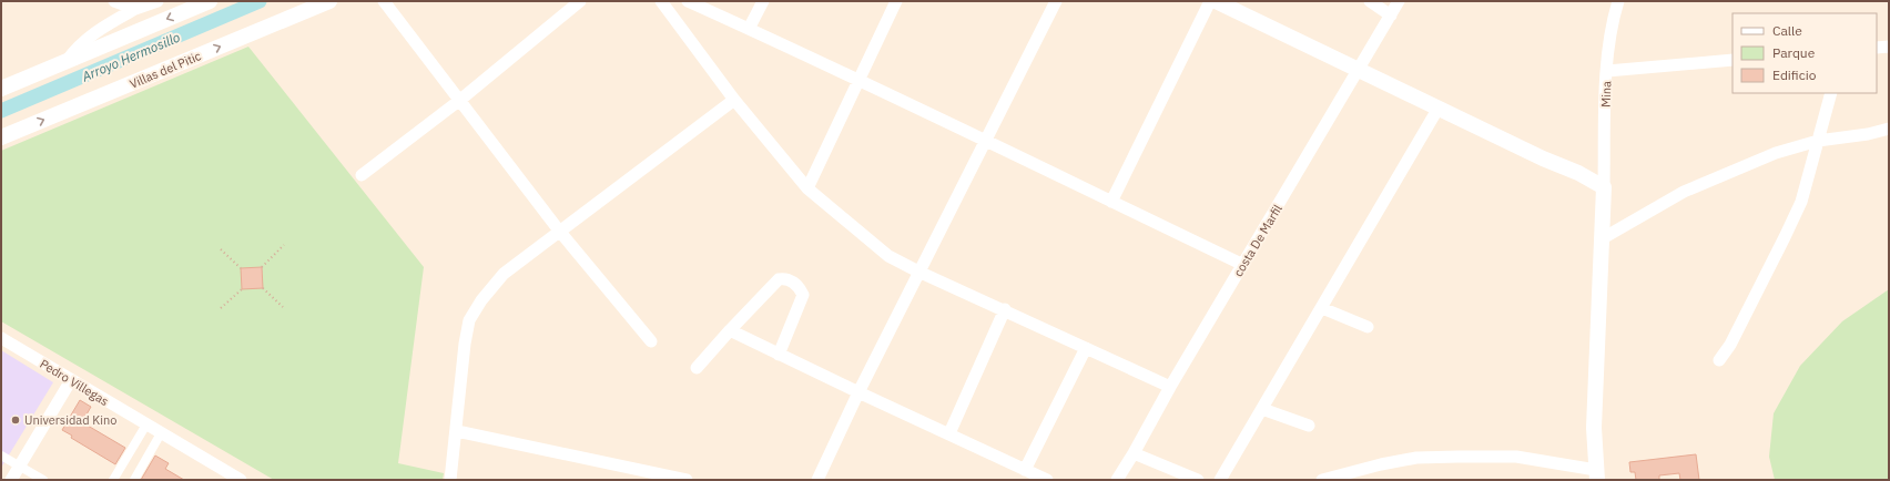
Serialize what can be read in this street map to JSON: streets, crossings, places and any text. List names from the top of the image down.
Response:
{
  "streets": {
    "street": [
      "Villas del Pitic",
      "Mina",
      "costa De Marfil",
      "Pedro Villegas"
    ]
  },
  "water": ["Arroyo Hermosillo"],
  "places": ["Universidad Kino"],
  "legend": ["Calle", "Parque", "Edificio"]
}
